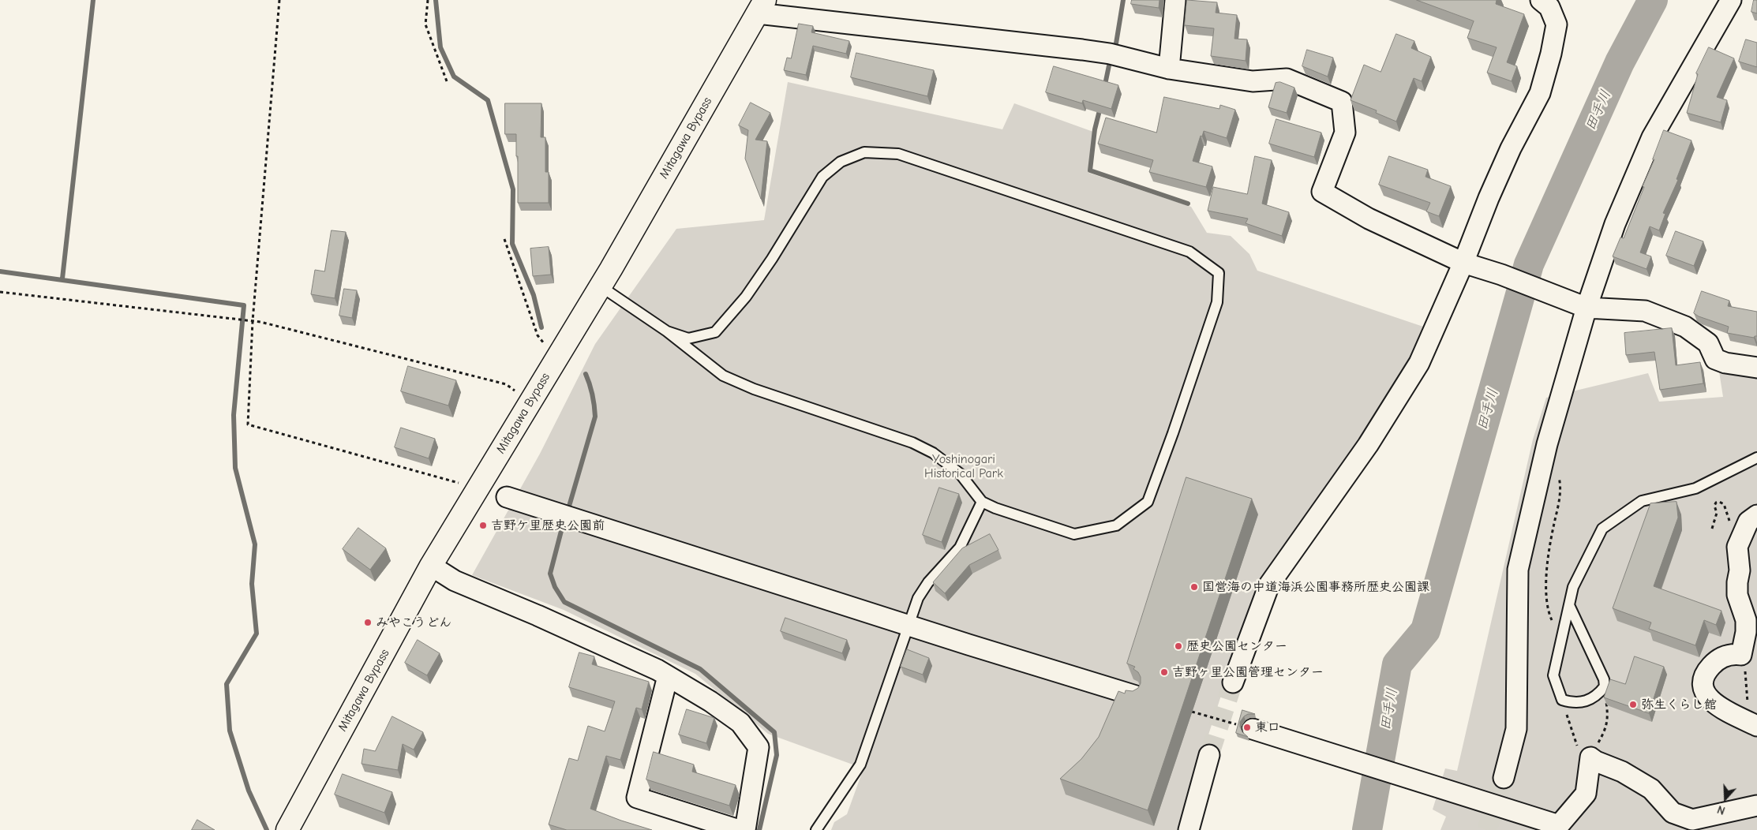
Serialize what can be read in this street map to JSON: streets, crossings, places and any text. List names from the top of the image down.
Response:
{
  "streets": {
    "highway": ["Mitagawa Bypass"]
  },
  "water": ["田手川"],
  "parks": ["Yoshinogari Historical Park"],
  "places": [
    "吉野ケ里歴史公園前",
    "国営海の中道海浜公園事務所歴史公園課",
    "みやこうどん",
    "歴史公園センター",
    "吉野ヶ里公園管理センター",
    "弥生くらし館",
    "東口"
  ],
  "north": "bottom"
}
